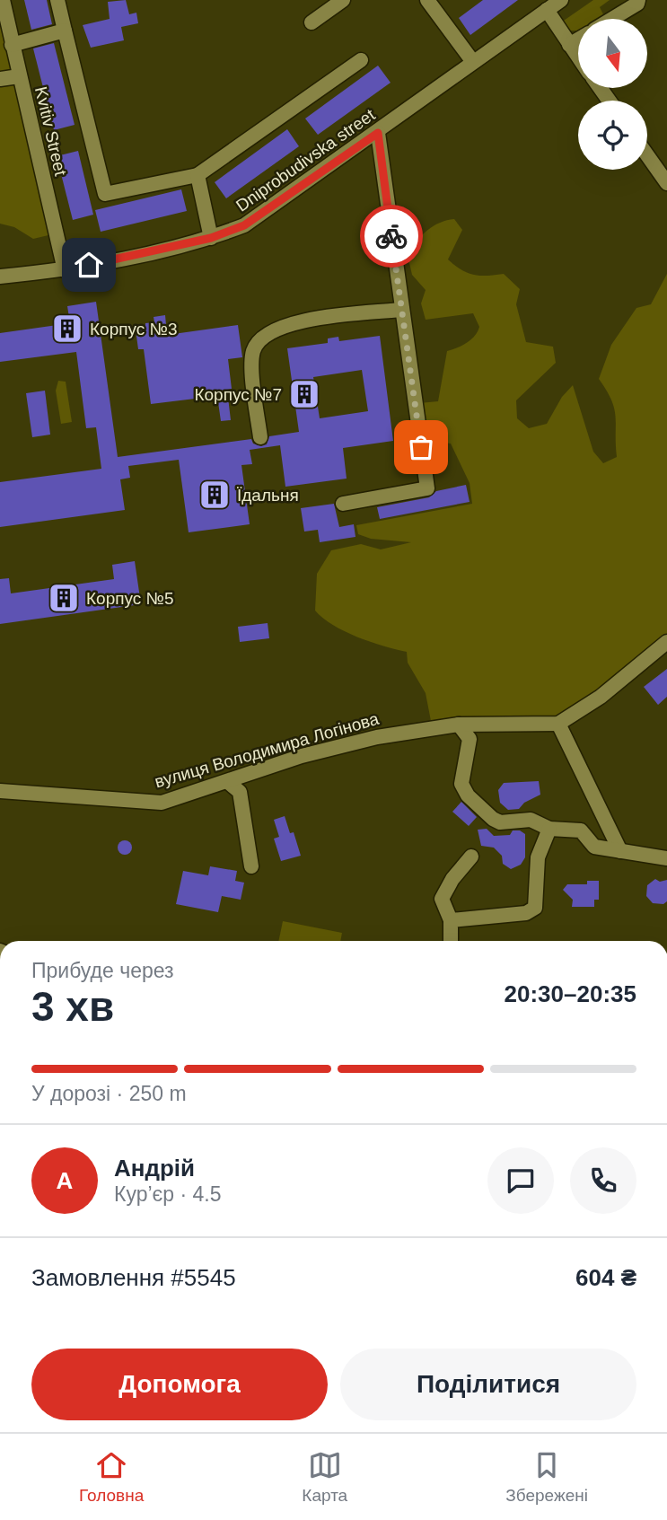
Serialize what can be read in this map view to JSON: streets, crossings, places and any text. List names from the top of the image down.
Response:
{
  "streets": {
    "street": ["Kvitiv Street", "Dniprobudivska street", "вулиця Володимира Логінова"]
  },
  "crossings": [
    ["Kvitiv Street", "Dniprobudivska street"]
  ],
  "places": {
    "building": [
      "Корпус №3",
      "Корпус №7",
      "Їдальня",
      "Корпус №5"
    ]
  },
  "north": "bottom",
  "page": {
    "heading": ["3 хв", "Прибуде через", "20:30–20:35"],
    "panel": [
      "Андрій",
      "Кур’єр · 4.5",
      "Замовлення #5545",
      "604 ₴"
    ],
    "bar": "У дорозі · 250 m",
    "round": "А",
    "buttons": ["Допомога", "Поділитися"],
    "tabs": ["Головна", "Карта", "Збережені"]
  }
}
